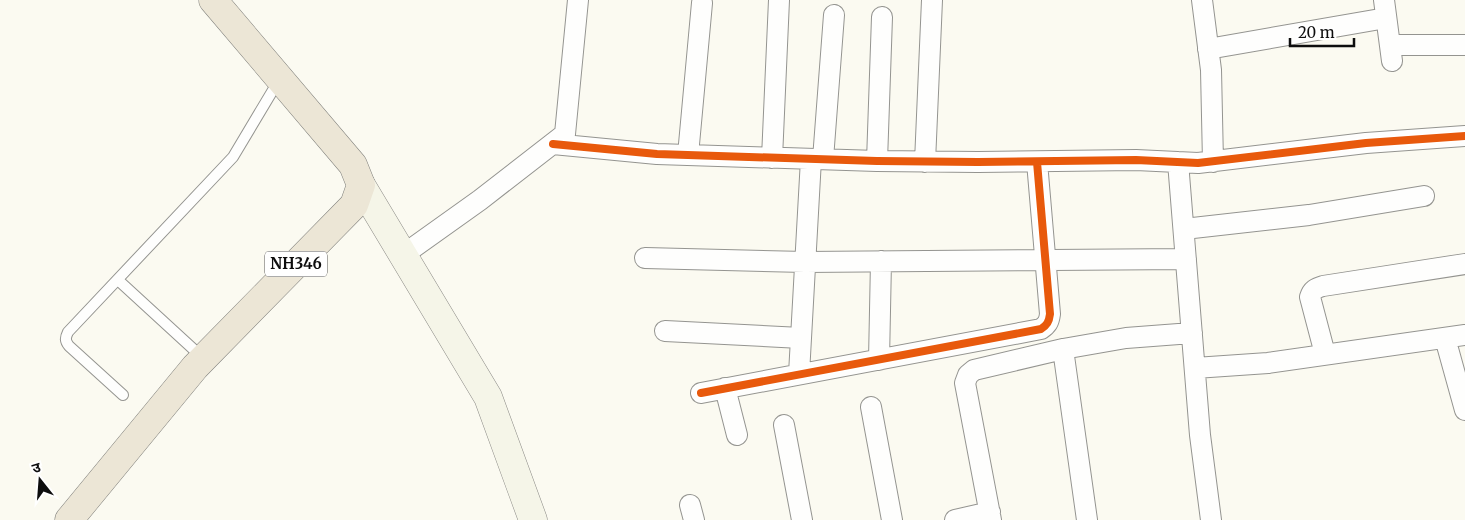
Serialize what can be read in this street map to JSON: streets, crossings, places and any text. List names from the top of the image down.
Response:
{
  "streets": {
    "highway": ["NH346"]
  },
  "scale_bar": "20 m",
  "north": "top"
}
